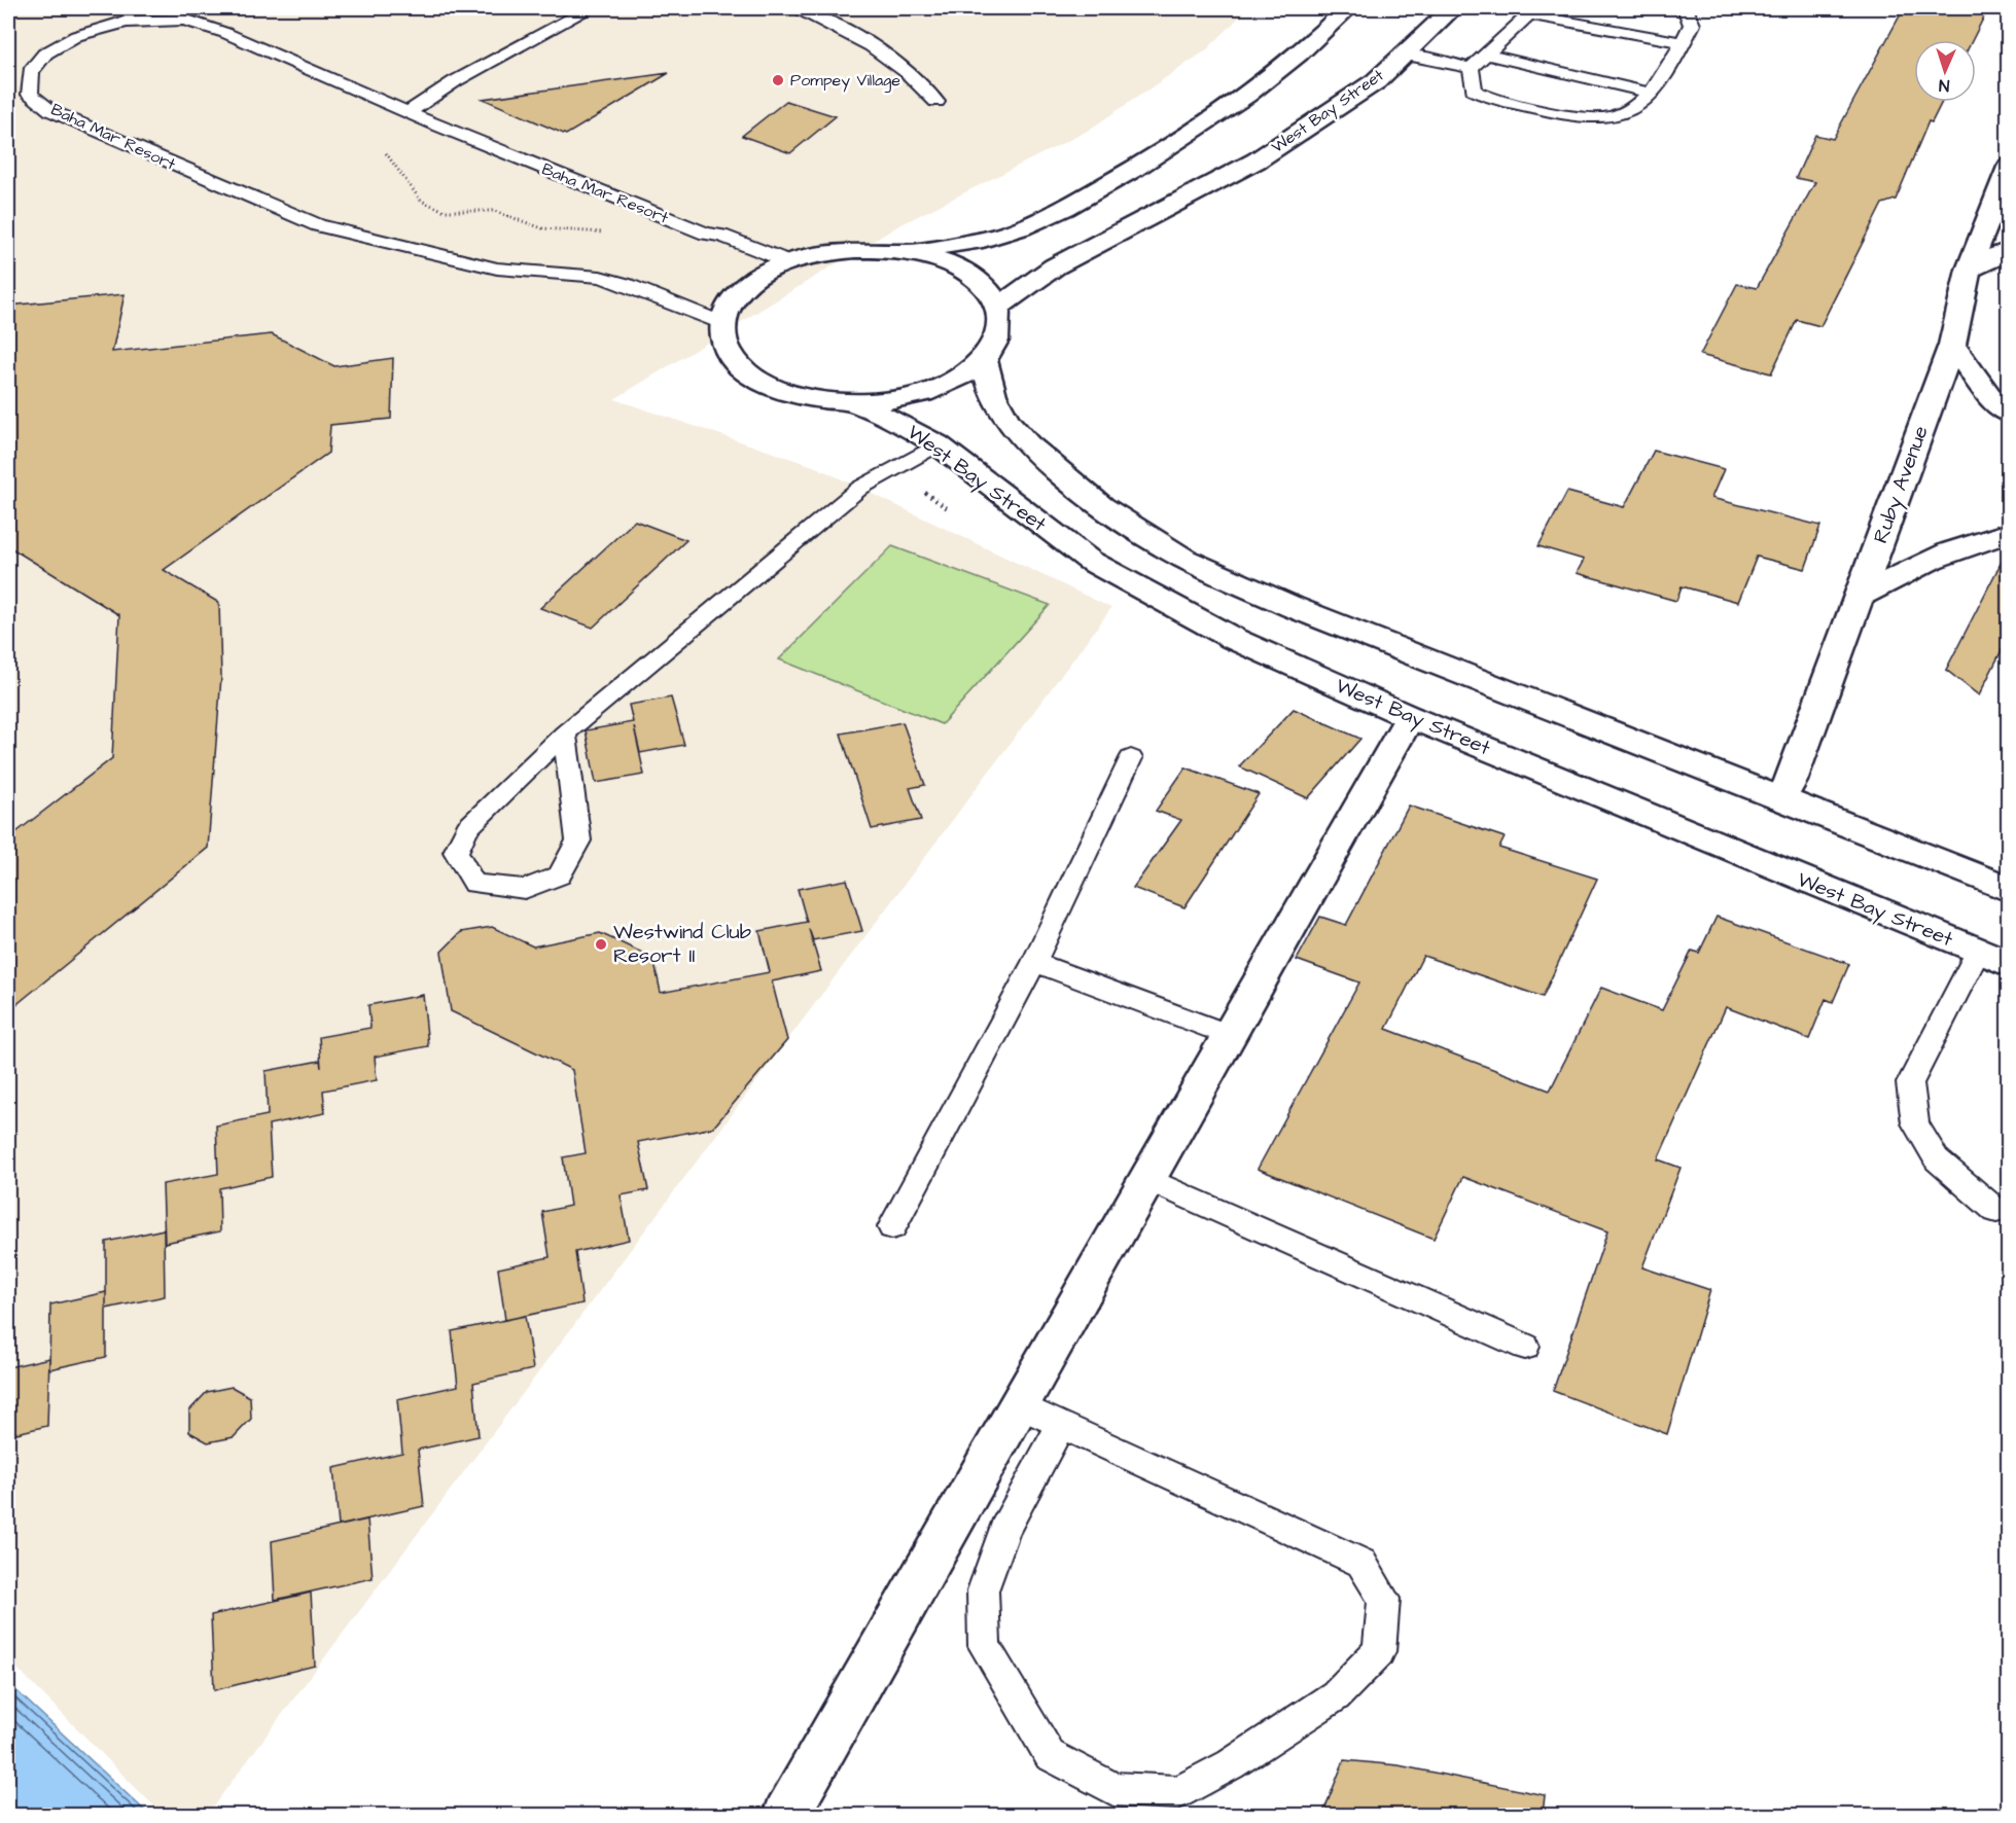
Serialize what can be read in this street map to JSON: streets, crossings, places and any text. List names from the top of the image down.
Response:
{
  "streets": {
    "main road": ["West Bay Street", "Ruby Avenue"],
    "lane": ["Baha Mar Resort"]
  },
  "crossings": [
    ["West Bay Street", "Baha Mar Resort"]
  ],
  "places": ["Pompey Village", "Westwind Club Resort II"],
  "north": "bottom"
}
